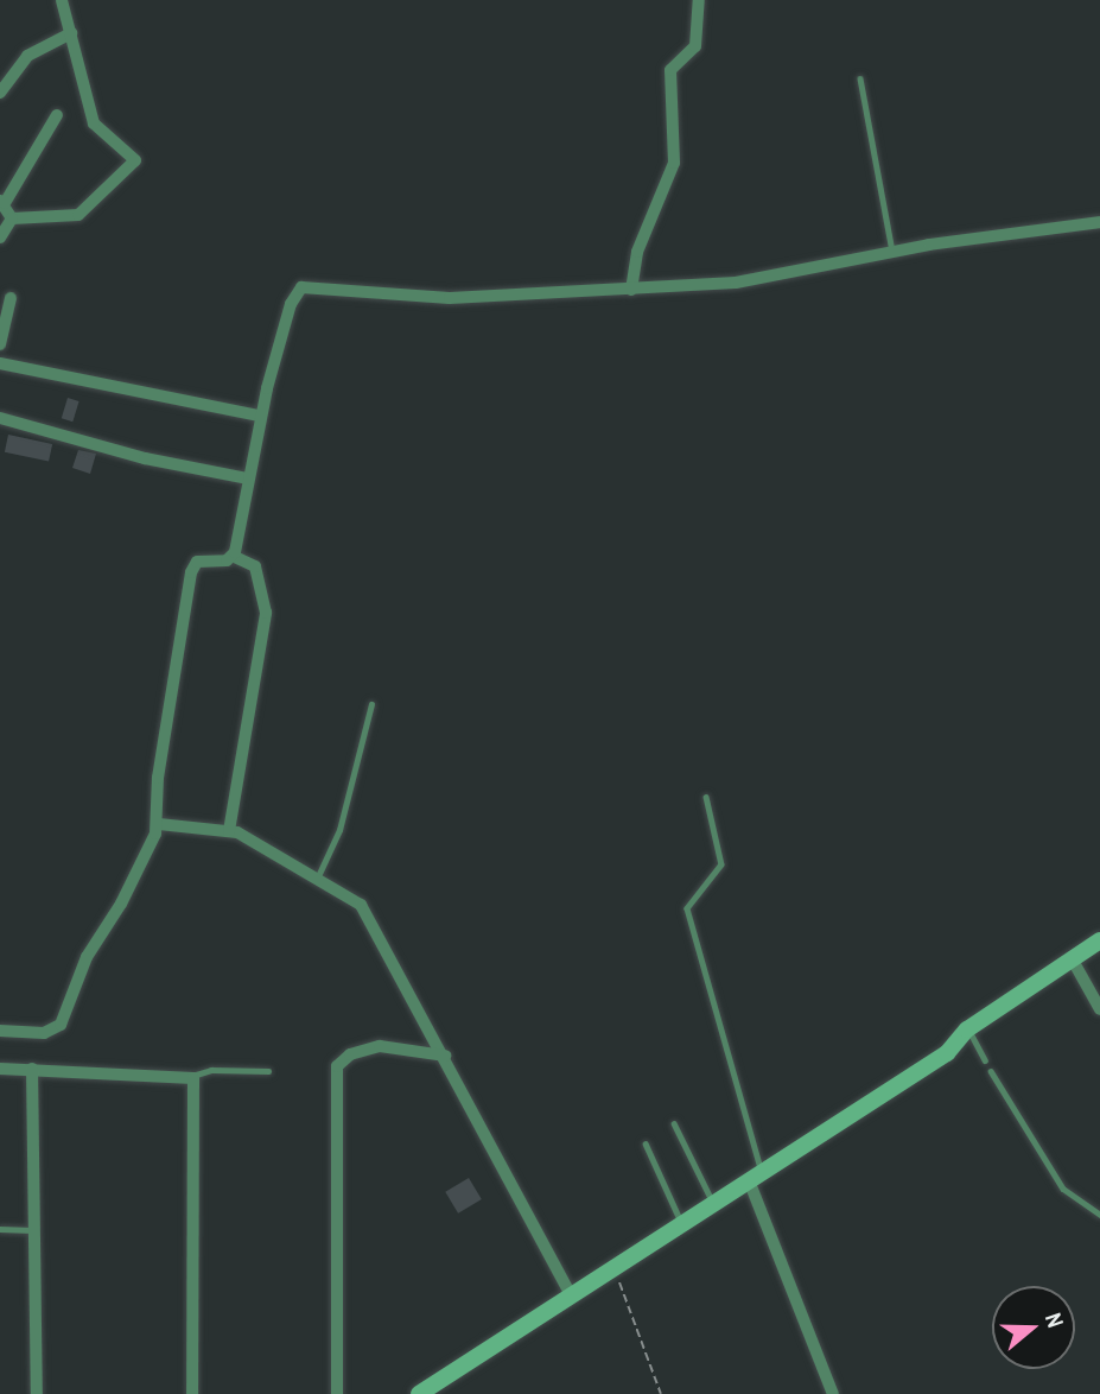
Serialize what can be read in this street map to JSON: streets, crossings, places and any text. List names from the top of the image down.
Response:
{
  "north": "right"
}
